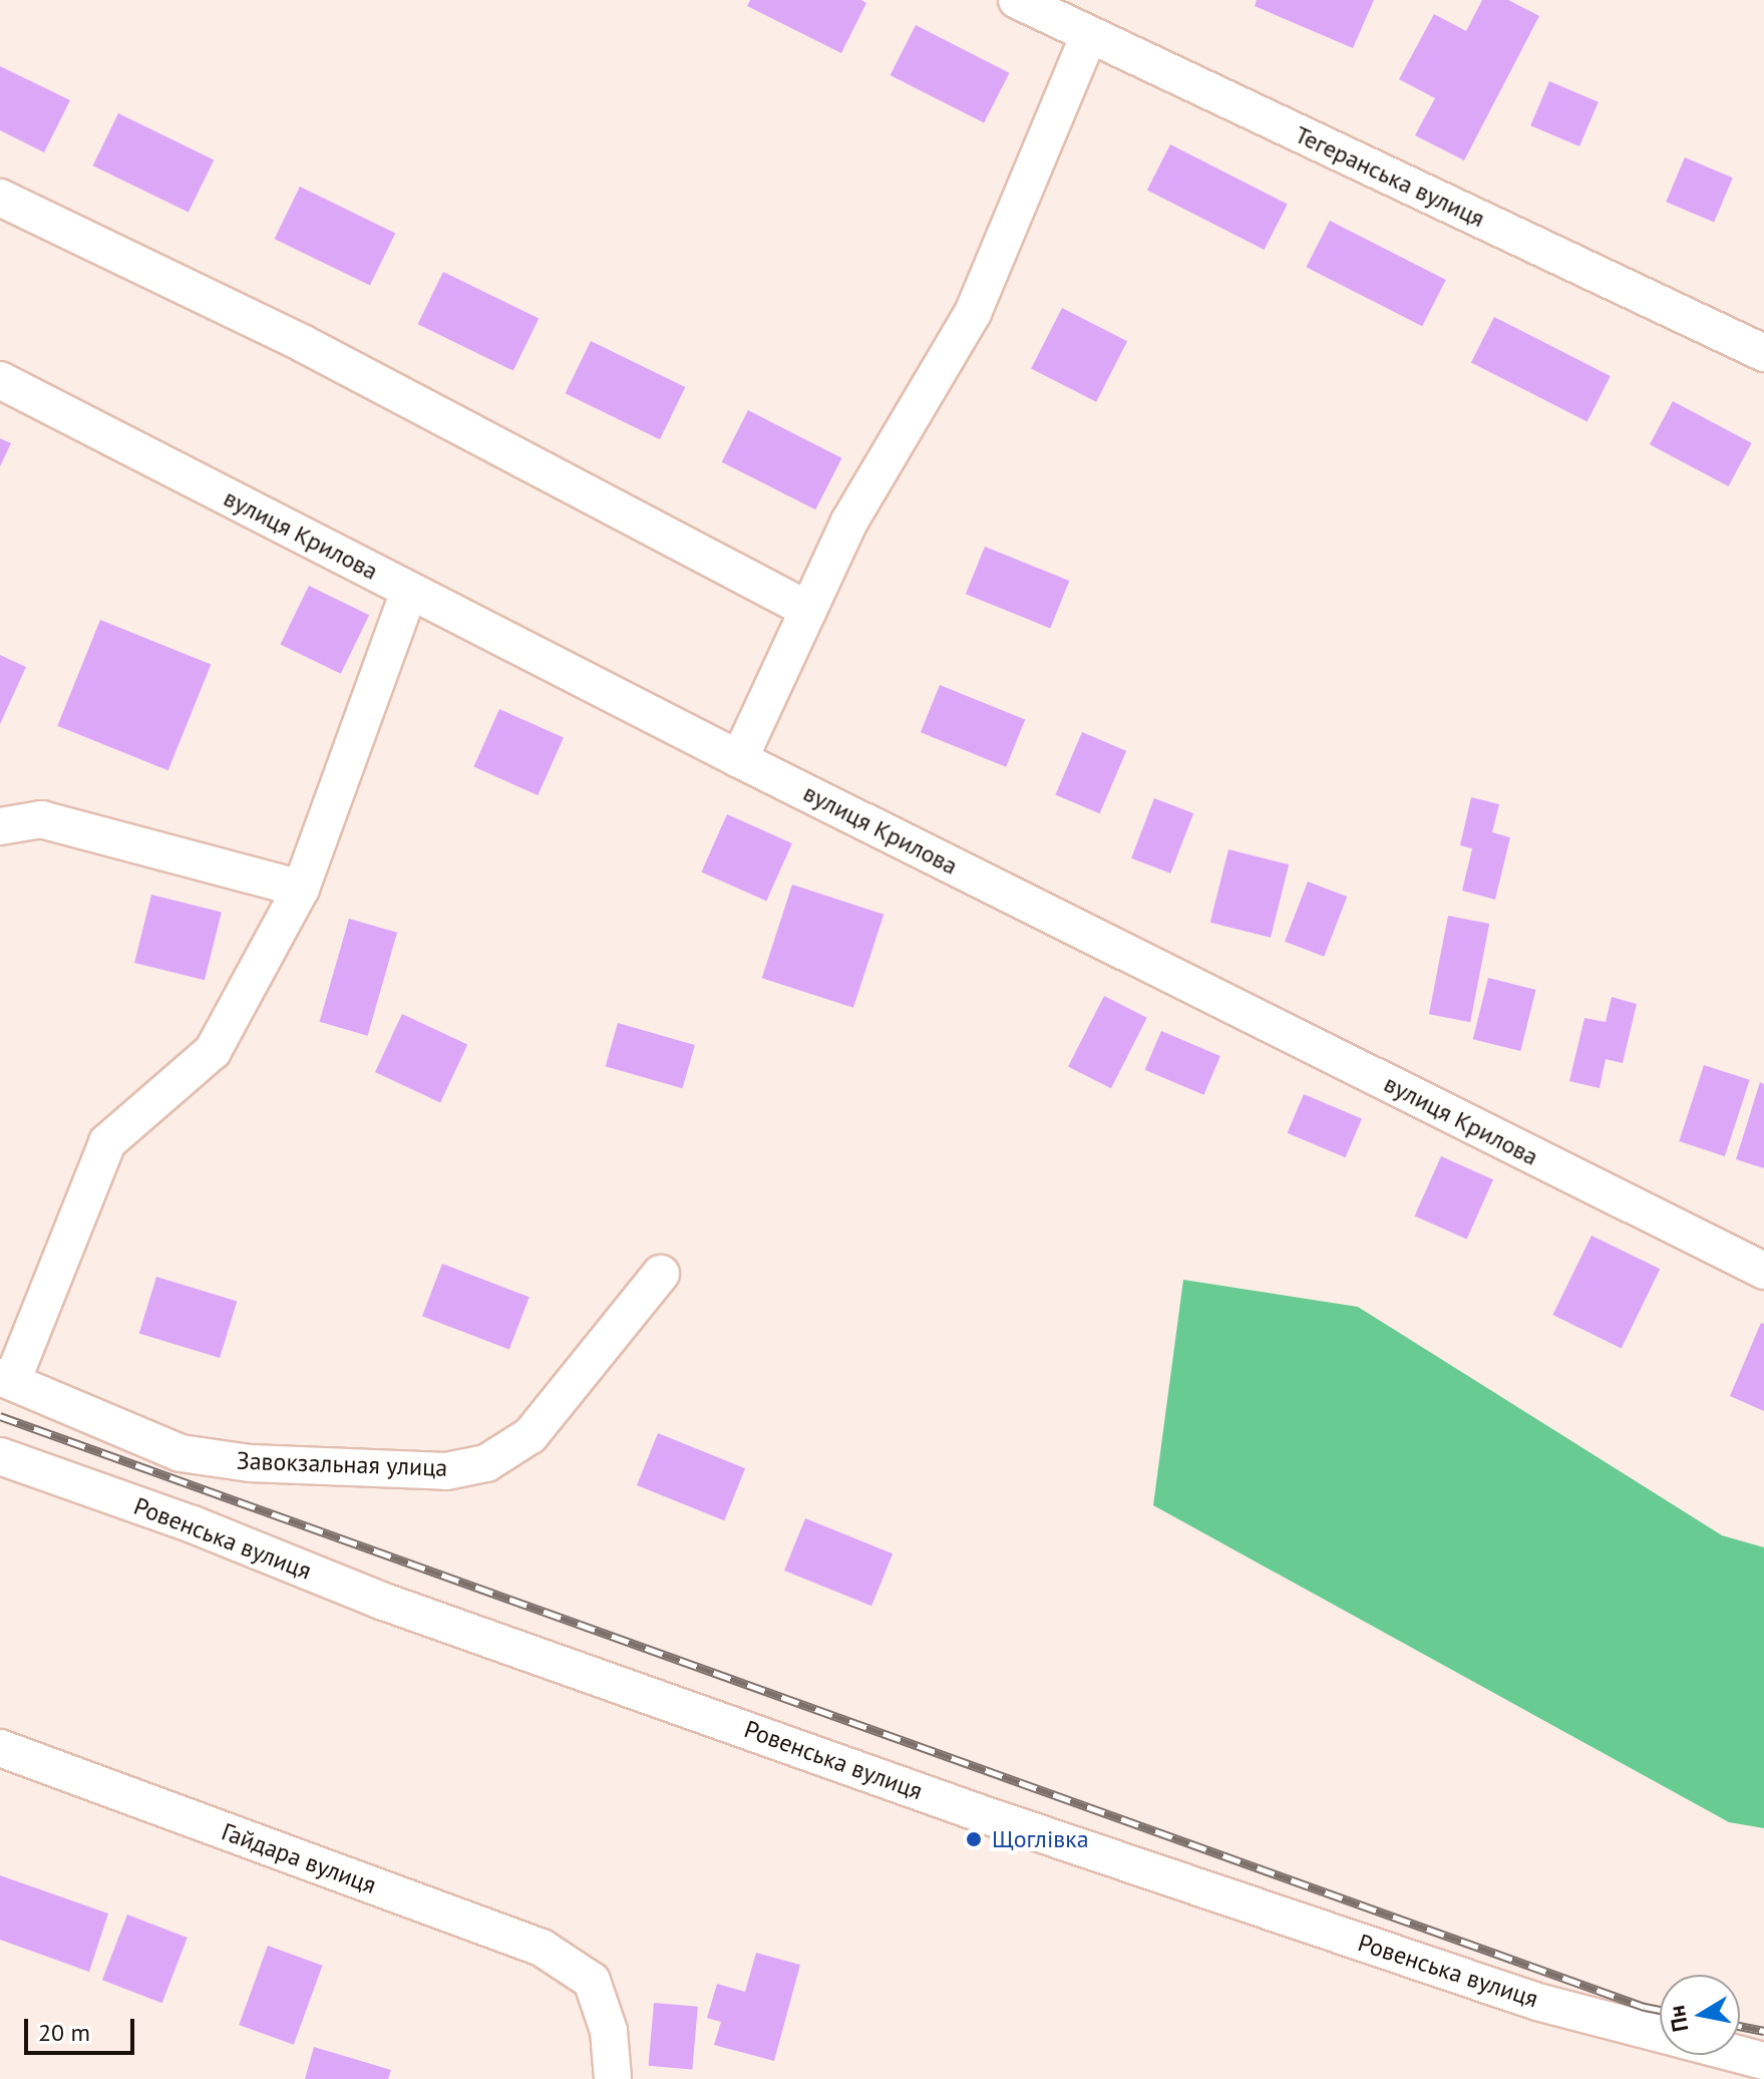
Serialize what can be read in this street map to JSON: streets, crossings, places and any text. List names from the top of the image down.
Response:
{
  "streets": {
    "street": [
      "Тегеранська вулиця",
      "вулиця Крилова",
      "Завокзальная улица",
      "Ровенська вулиця",
      "Гайдара вулиця"
    ]
  },
  "places": ["Щоглівка"],
  "scale_bar": "20 m",
  "north": "left"
}
